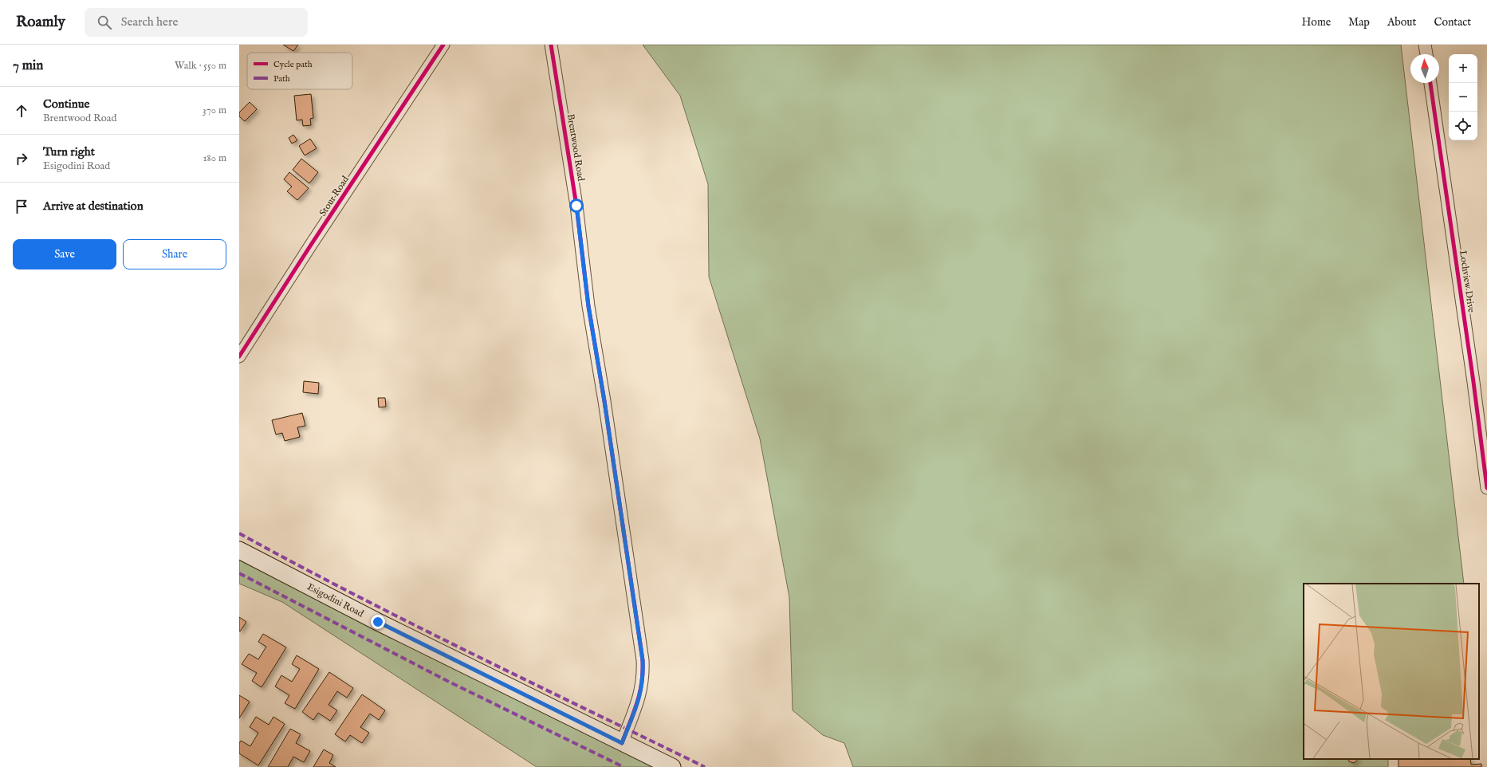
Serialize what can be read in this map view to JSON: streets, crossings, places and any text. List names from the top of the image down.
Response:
{
  "streets": {
    "main road": ["Esigodini Road"],
    "street": ["Brentwood Road", "Stour Road", "Lochview Drive"]
  },
  "crossings": [
    ["Brentwood Road", "Esigodini Road"]
  ],
  "legend": ["Cycle path", "Path"],
  "north": "top",
  "page": {
    "header": "Roamly",
    "search": "Search here",
    "nav": [
      "Home",
      "Map",
      "About",
      "Contact"
    ],
    "heading": ["7 min", "Walk · 550 m"],
    "map_buttons": ["+", "−"],
    "list": [
      ["Continue", "Brentwood Road", "370 m"],
      ["Turn right", "Esigodini Road", "180 m"],
      "Arrive at destination"
    ],
    "buttons": ["Save", "Share"]
  }
}
